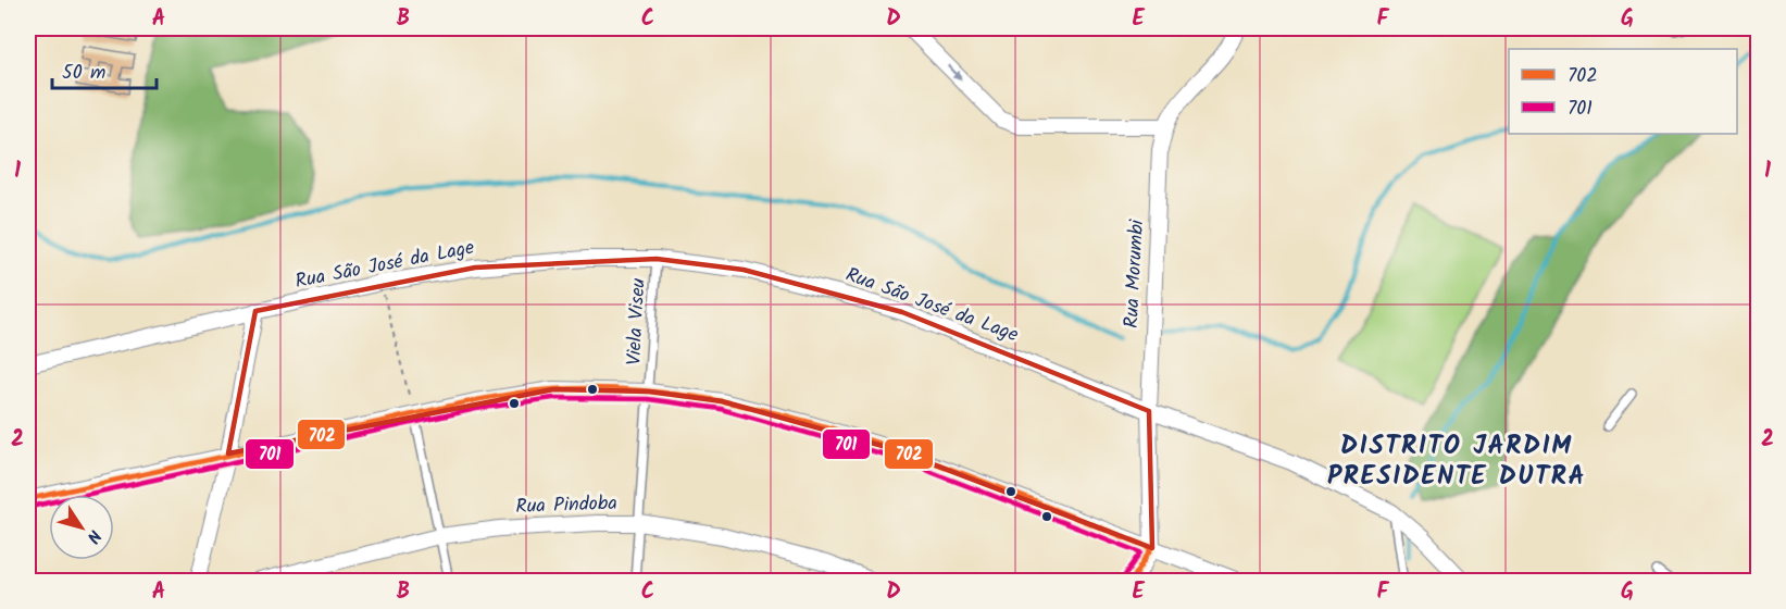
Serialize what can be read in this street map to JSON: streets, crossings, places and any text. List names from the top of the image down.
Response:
{
  "streets": {
    "street": ["Rua São José da Lage", "Rua Morumbi", "Rua Pindoba"],
    "lane": ["Viela Viseu"]
  },
  "crossings": [
    ["Rua São José da Lage", "Rua Morumbi"],
    ["Rua São José da Lage", "Viela Viseu"],
    ["Viela Viseu", "Rua Pindoba"]
  ],
  "districts": ["DISTRITO JARDIM PRESIDENTE DUTRA"],
  "lines": ["transit line 702", "transit line 701"],
  "legend": ["702", "701"],
  "scale_bar": "50 m",
  "north": "bottom right",
  "grid": {
    "columns": [
      "A",
      "B",
      "C",
      "D",
      "E",
      "F",
      "G"
    ],
    "rows": ["1", "2"]
  }
}
